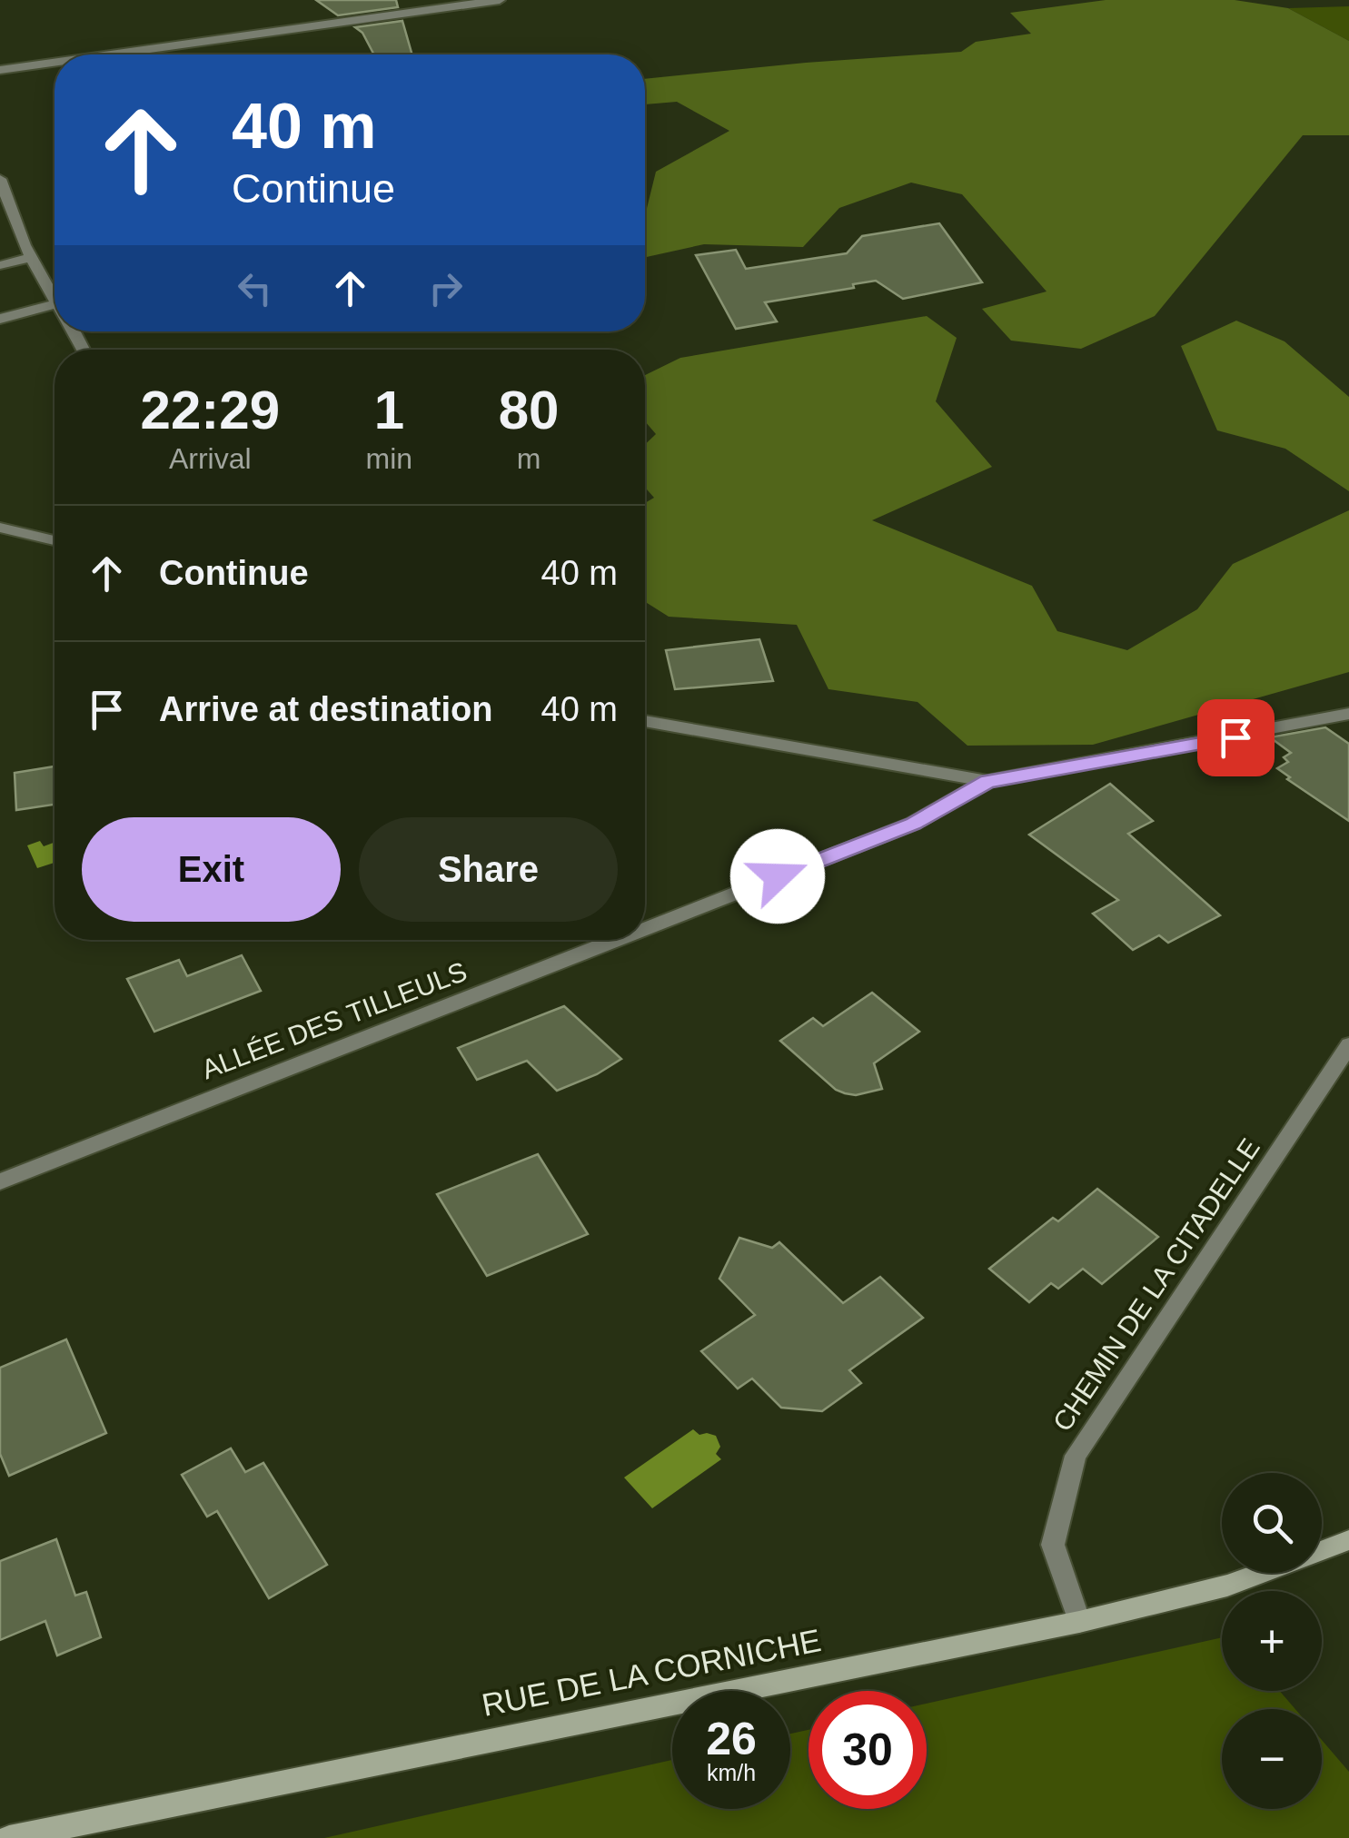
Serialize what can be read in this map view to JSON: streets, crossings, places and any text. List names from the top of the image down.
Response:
{
  "streets": {
    "main road": ["RUE DE LA CORNICHE"],
    "street": ["ALLÉE DES TILLEULS", "CHEMIN DE LA CITADELLE"]
  },
  "crossings": [
    ["CHEMIN DE LA CITADELLE", "RUE DE LA CORNICHE"]
  ],
  "page": {
    "turn": ["40 m", "Continue"],
    "eta": [
      "22:29",
      "Arrival",
      "1",
      "min",
      "80",
      "m"
    ],
    "list": [
      {
        "name": "Continue",
        "value": "40 m"
      },
      {
        "name": "Arrive at destination",
        "value": "40 m"
      }
    ],
    "buttons": ["Exit", "Share"],
    "map_buttons": ["+", "−"],
    "speed": "26 km/h",
    "limit": "30"
  }
}
